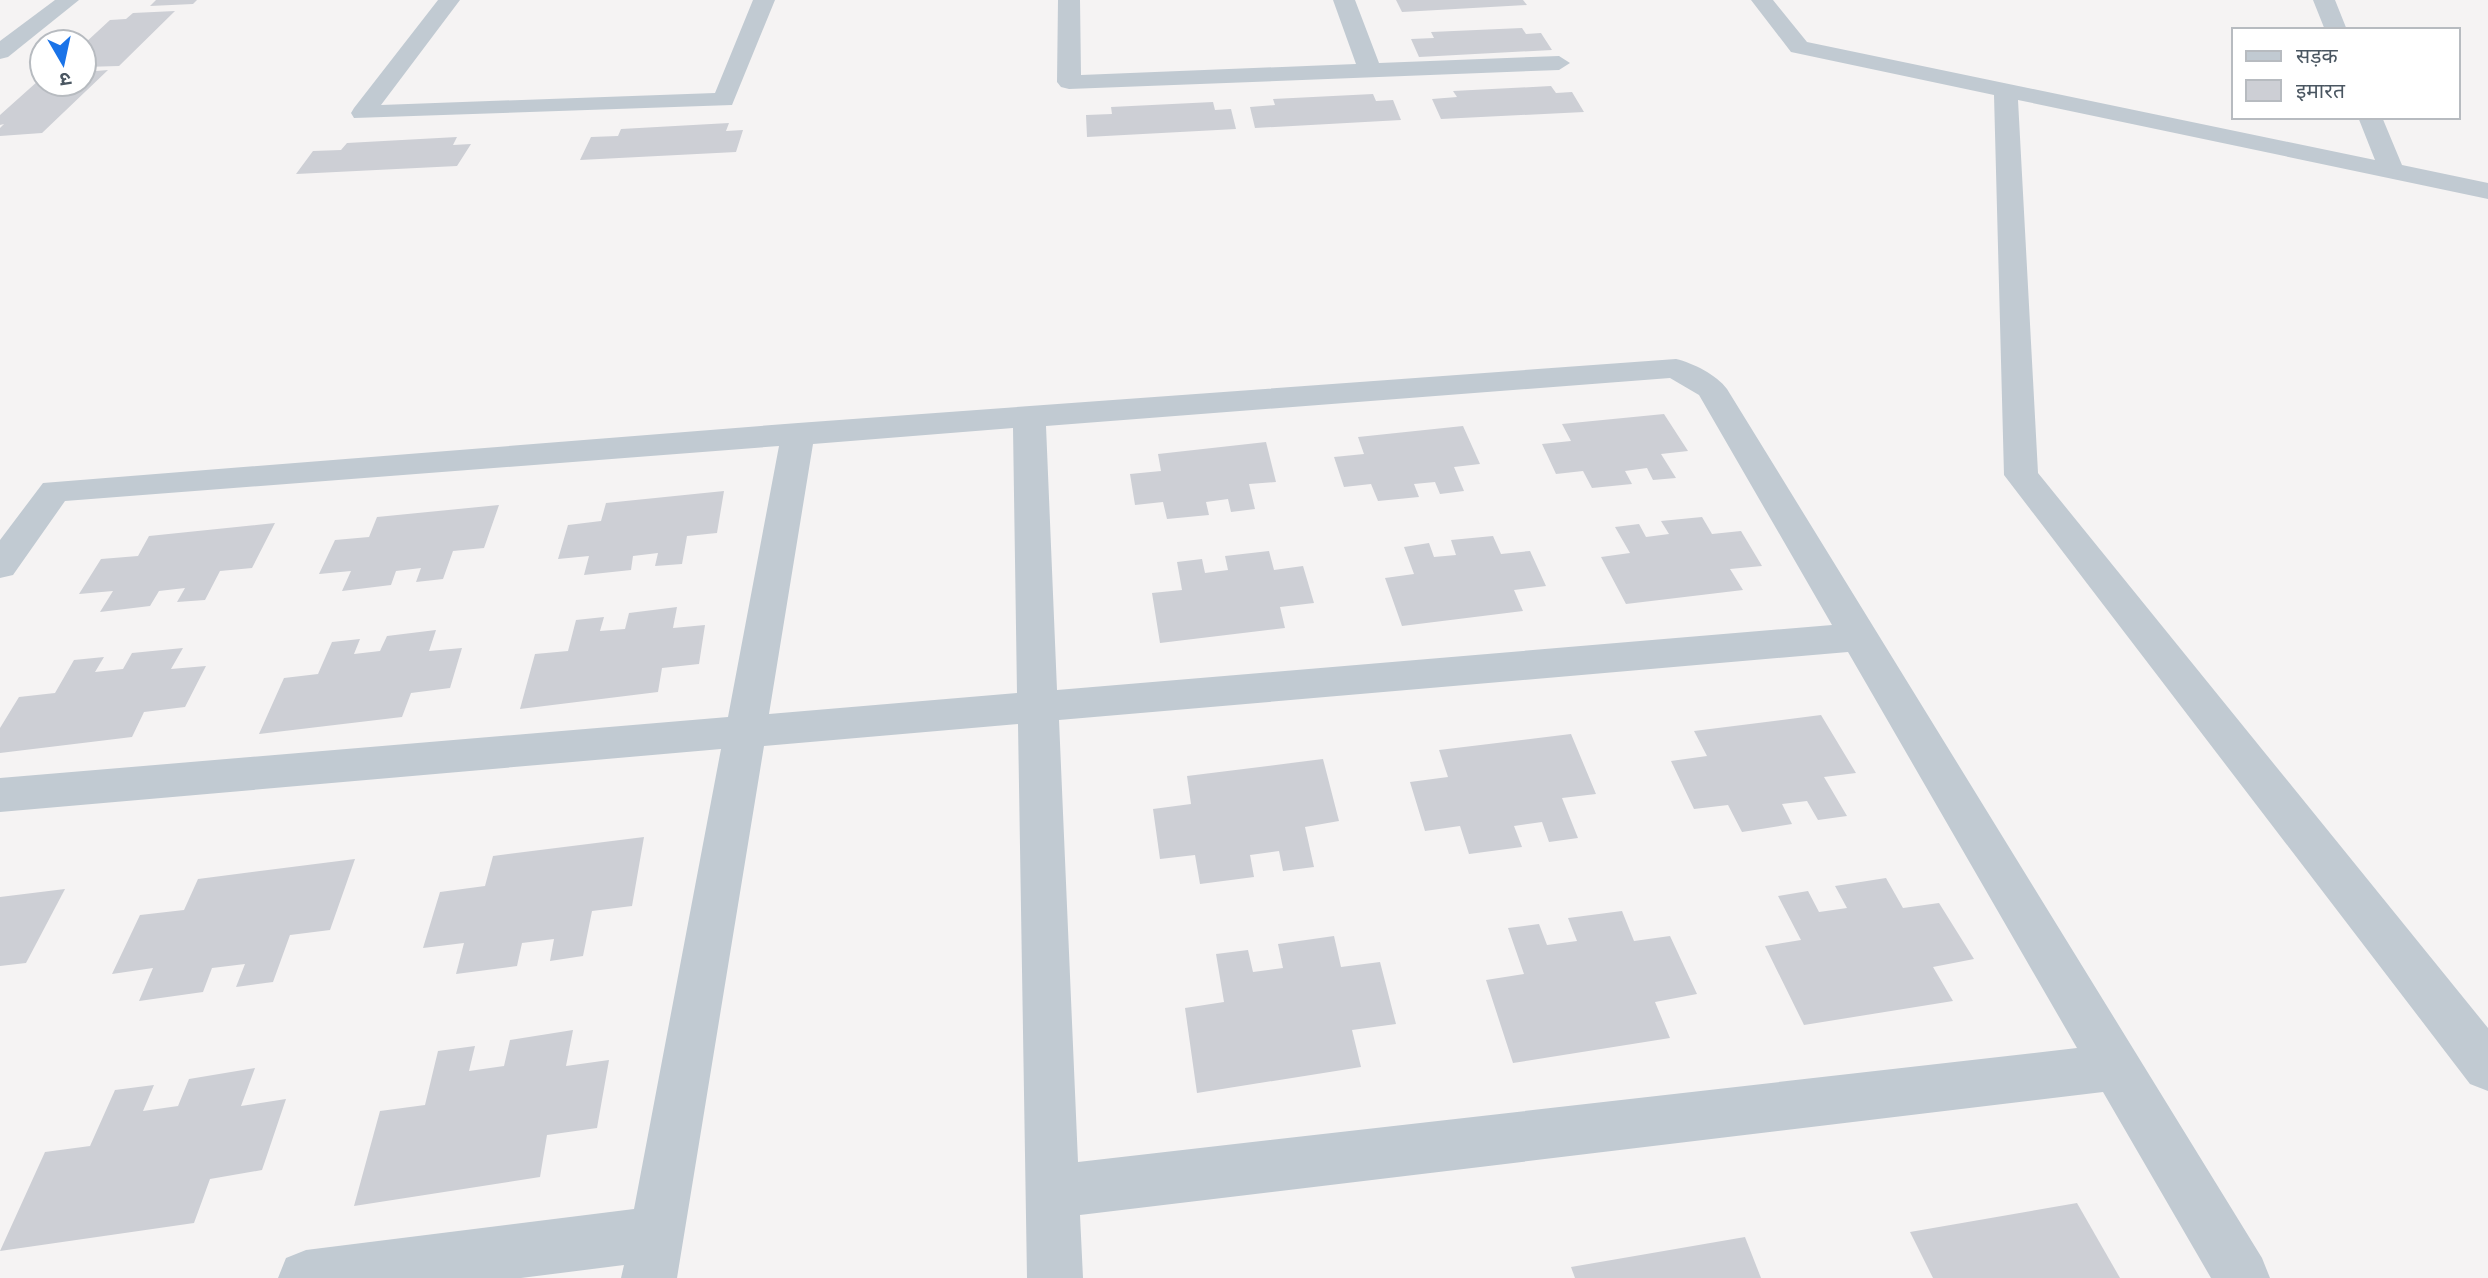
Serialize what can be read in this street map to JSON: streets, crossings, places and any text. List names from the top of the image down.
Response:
{
  "legend": ["सड़क", "इमारत"],
  "north": "bottom"
}
